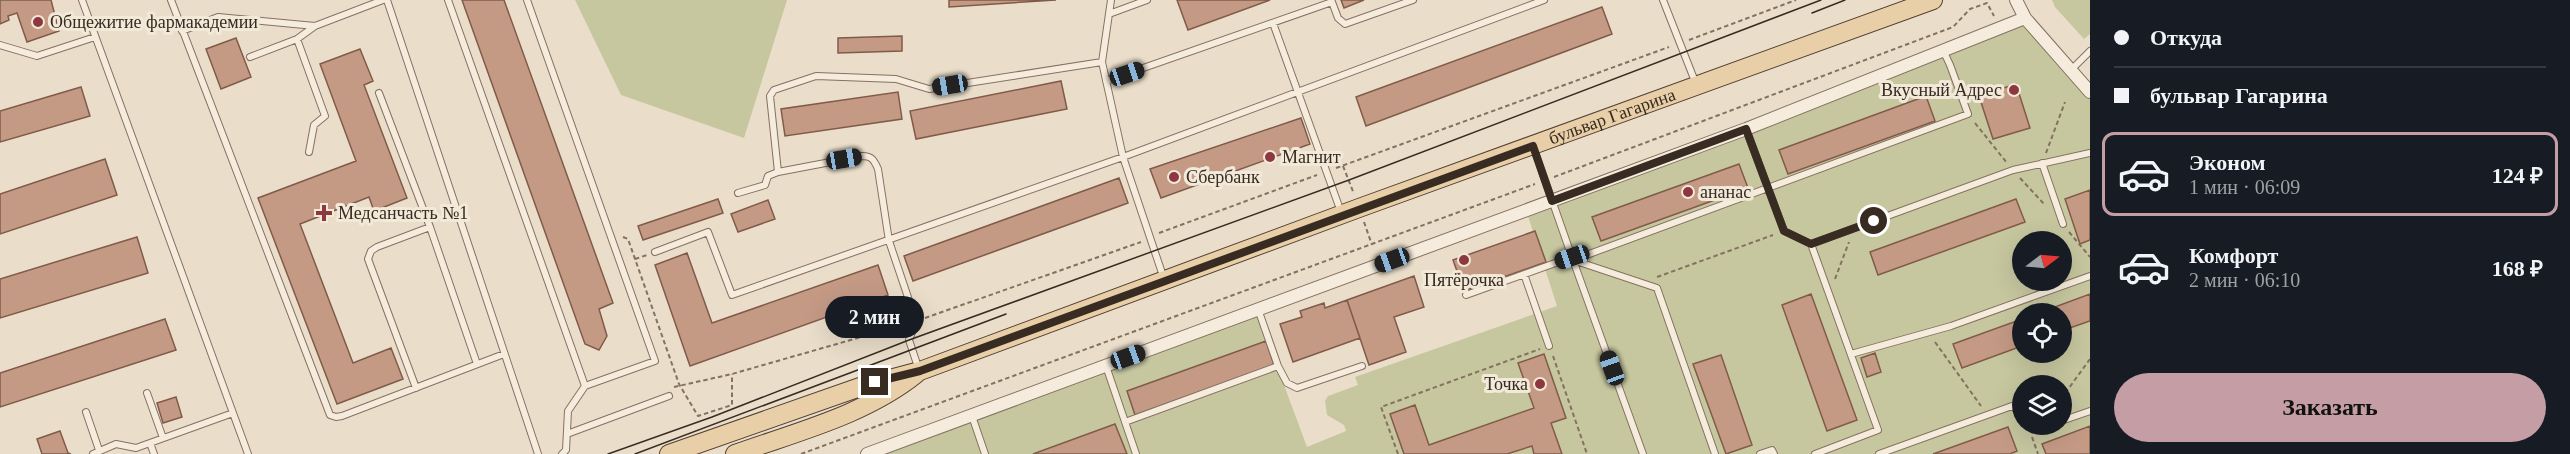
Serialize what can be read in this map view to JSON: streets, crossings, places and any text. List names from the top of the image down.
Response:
{
  "streets": {
    "main road": ["бульвар Гагарина"]
  },
  "places": {
    "other": [
      "Общежитие фармакадемии",
      "Вкусный Адрес",
      "Магнит",
      "Сбербанк",
      "ананас",
      "Пятёрочка",
      "Точка"
    ],
    "health": ["Медсанчасть №1"]
  },
  "north": "right",
  "page": {
    "banner": ["Откуда", "бульвар Гагарина"],
    "list": [
      {
        "name": "Эконом",
        "note": "1 мин · 06:09",
        "value": "124 ₽"
      },
      {
        "name": "Комфорт",
        "note": "2 мин · 06:10",
        "value": "168 ₽"
      }
    ],
    "bubble": "2 мин",
    "buttons": "Заказать"
  }
}
